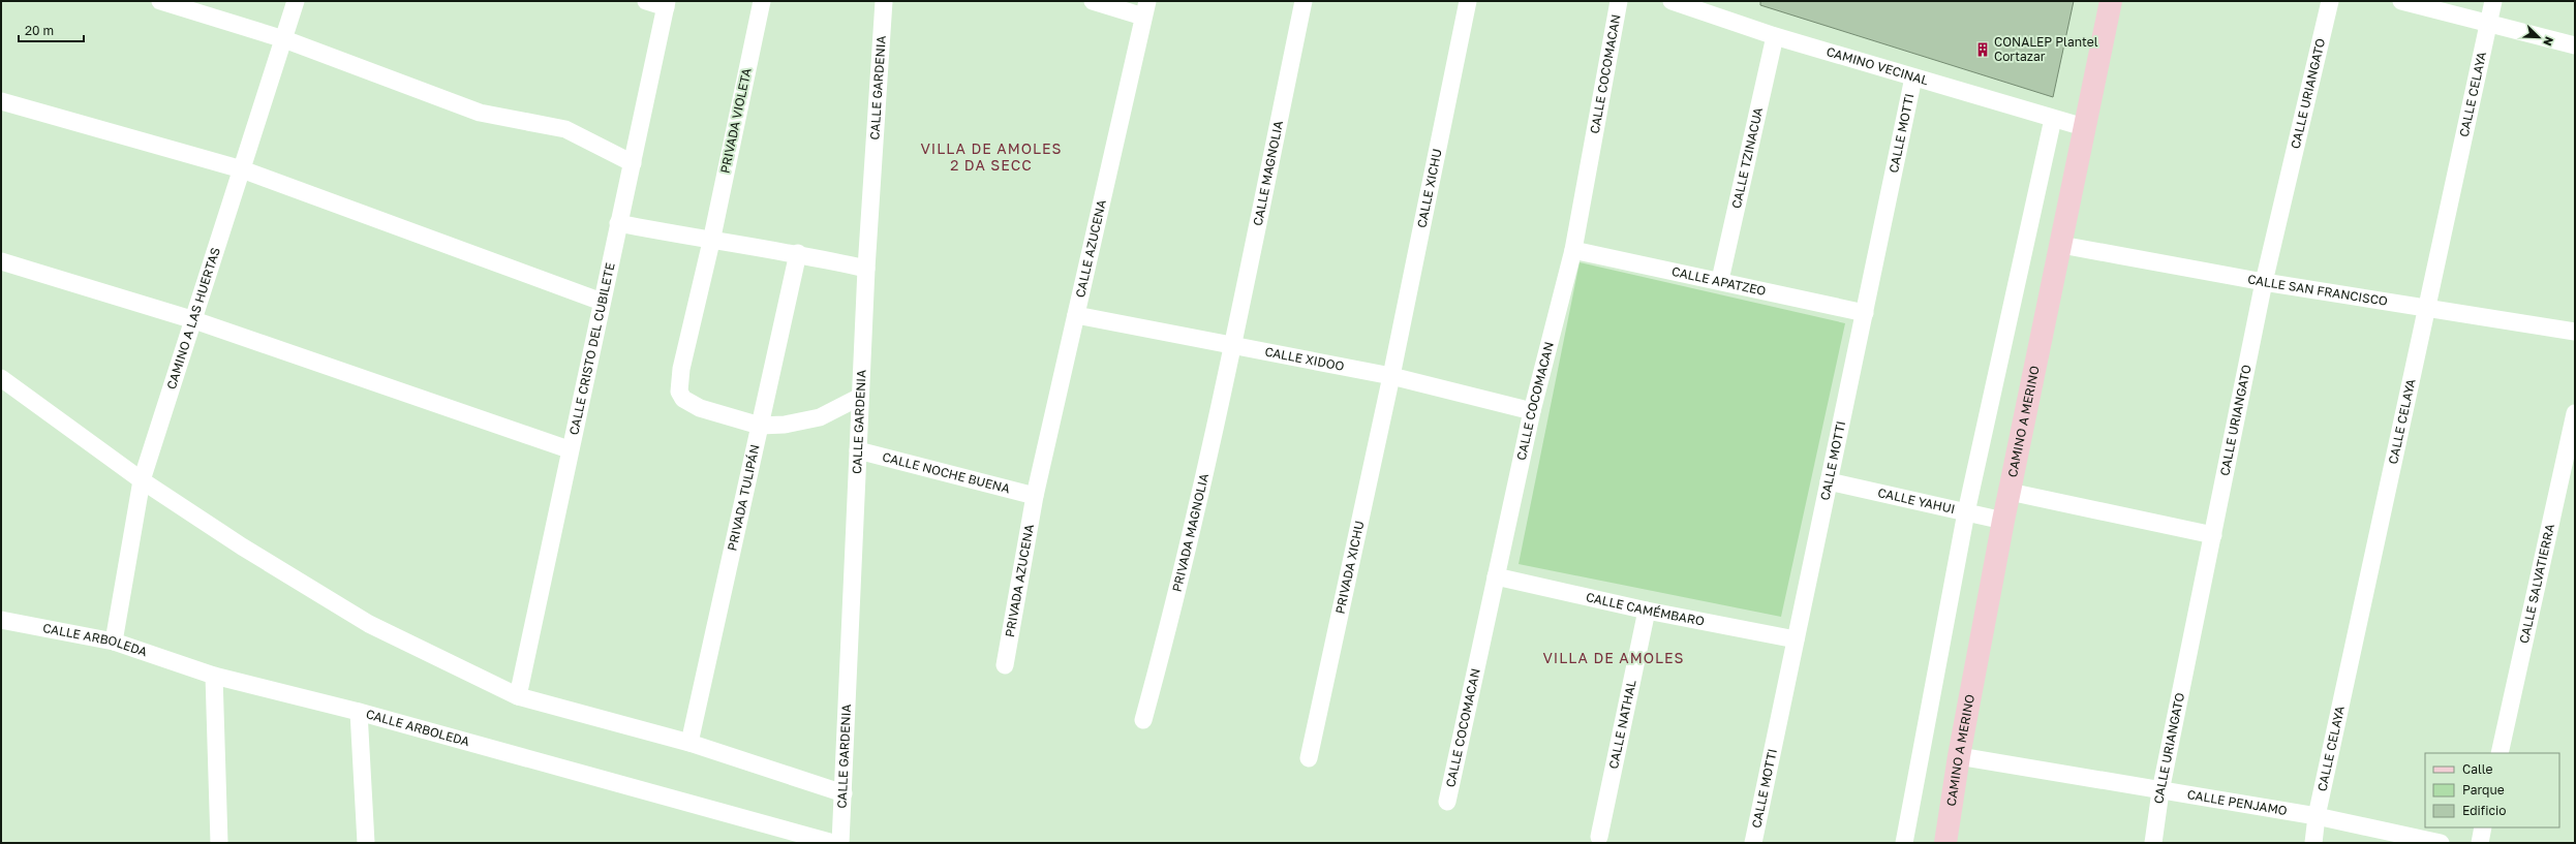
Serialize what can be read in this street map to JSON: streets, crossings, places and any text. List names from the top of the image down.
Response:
{
  "streets": {
    "street": [
      "CAMINO VECINAL",
      "CALLE COCOMACAN",
      "CALLE GARDENIA",
      "CALLE URIANGATO",
      "CALLE CELAYA",
      "PRIVADA VIOLETA",
      "CALLE MOTTI",
      "CALLE TZINACUA",
      "CALLE MAGNOLIA",
      "CALLE XICHU",
      "CALLE AZUCENA",
      "CALLE APATZEO",
      "CALLE SAN FRANCISCO",
      "CAMINO A LAS HUERTAS",
      "CALLE CRISTO DEL CUBILETE",
      "CALLE XIDOO",
      "CAMINO A MERINO",
      "CALLE NOCHE BUENA",
      "PRIVADA TULIPÁN",
      "CALLE YAHUI",
      "PRIVADA MAGNOLIA",
      "PRIVADA XICHU",
      "PRIVADA AZUCENA",
      "CALLE SALVATIERRA",
      "CALLE CAMÉMBARO",
      "CALLE ARBOLEDA",
      "CALLE NATHAL",
      "CALLE PENJAMO"
    ]
  },
  "crossings": [
    ["CAMINO VECINAL", "CALLE MOTTI"],
    ["CAMINO VECINAL", "CALLE TZINACUA"],
    ["CAMINO VECINAL", "CAMINO A MERINO"],
    ["CALLE COCOMACAN", "CALLE APATZEO"],
    ["CALLE COCOMACAN", "CALLE XIDOO"],
    ["CALLE COCOMACAN", "CALLE CAMÉMBARO"],
    ["CALLE GARDENIA", "PRIVADA VIOLETA"],
    ["CALLE GARDENIA", "CALLE NOCHE BUENA"],
    ["CALLE URIANGATO", "CALLE SAN FRANCISCO"],
    ["CALLE URIANGATO", "CALLE PENJAMO"],
    ["CALLE CELAYA", "CALLE SAN FRANCISCO"],
    ["CALLE CELAYA", "CALLE PENJAMO"],
    ["PRIVADA VIOLETA", "PRIVADA TULIPÁN"],
    ["CALLE MOTTI", "CALLE APATZEO"],
    ["CALLE MOTTI", "CALLE YAHUI"],
    ["CALLE MOTTI", "CALLE CAMÉMBARO"],
    ["CALLE TZINACUA", "CALLE APATZEO"],
    ["CALLE MAGNOLIA", "CALLE XIDOO"],
    ["CALLE MAGNOLIA", "PRIVADA MAGNOLIA"],
    ["CALLE XICHU", "CALLE XIDOO"],
    ["CALLE XICHU", "PRIVADA XICHU"],
    ["CALLE AZUCENA", "CALLE XIDOO"],
    ["CALLE AZUCENA", "CALLE NOCHE BUENA"],
    ["CALLE AZUCENA", "PRIVADA AZUCENA"],
    ["CALLE SAN FRANCISCO", "CAMINO A MERINO"],
    ["CAMINO A LAS HUERTAS", "CALLE ARBOLEDA"],
    ["CALLE XIDOO", "PRIVADA MAGNOLIA"],
    ["CALLE XIDOO", "PRIVADA XICHU"],
    ["CAMINO A MERINO", "CALLE YAHUI"],
    ["CAMINO A MERINO", "CALLE PENJAMO"],
    ["CALLE NOCHE BUENA", "PRIVADA AZUCENA"],
    ["CALLE CAMÉMBARO", "CALLE NATHAL"]
  ],
  "districts": ["VILLA DE AMOLES 2 DA SECC", "VILLA DE AMOLES"],
  "places": {
    "building": ["CONALEP Plantel Cortazar"]
  },
  "legend": ["Calle", "Parque", "Edificio"],
  "scale_bar": "20 m",
  "north": "bottom right"
}
